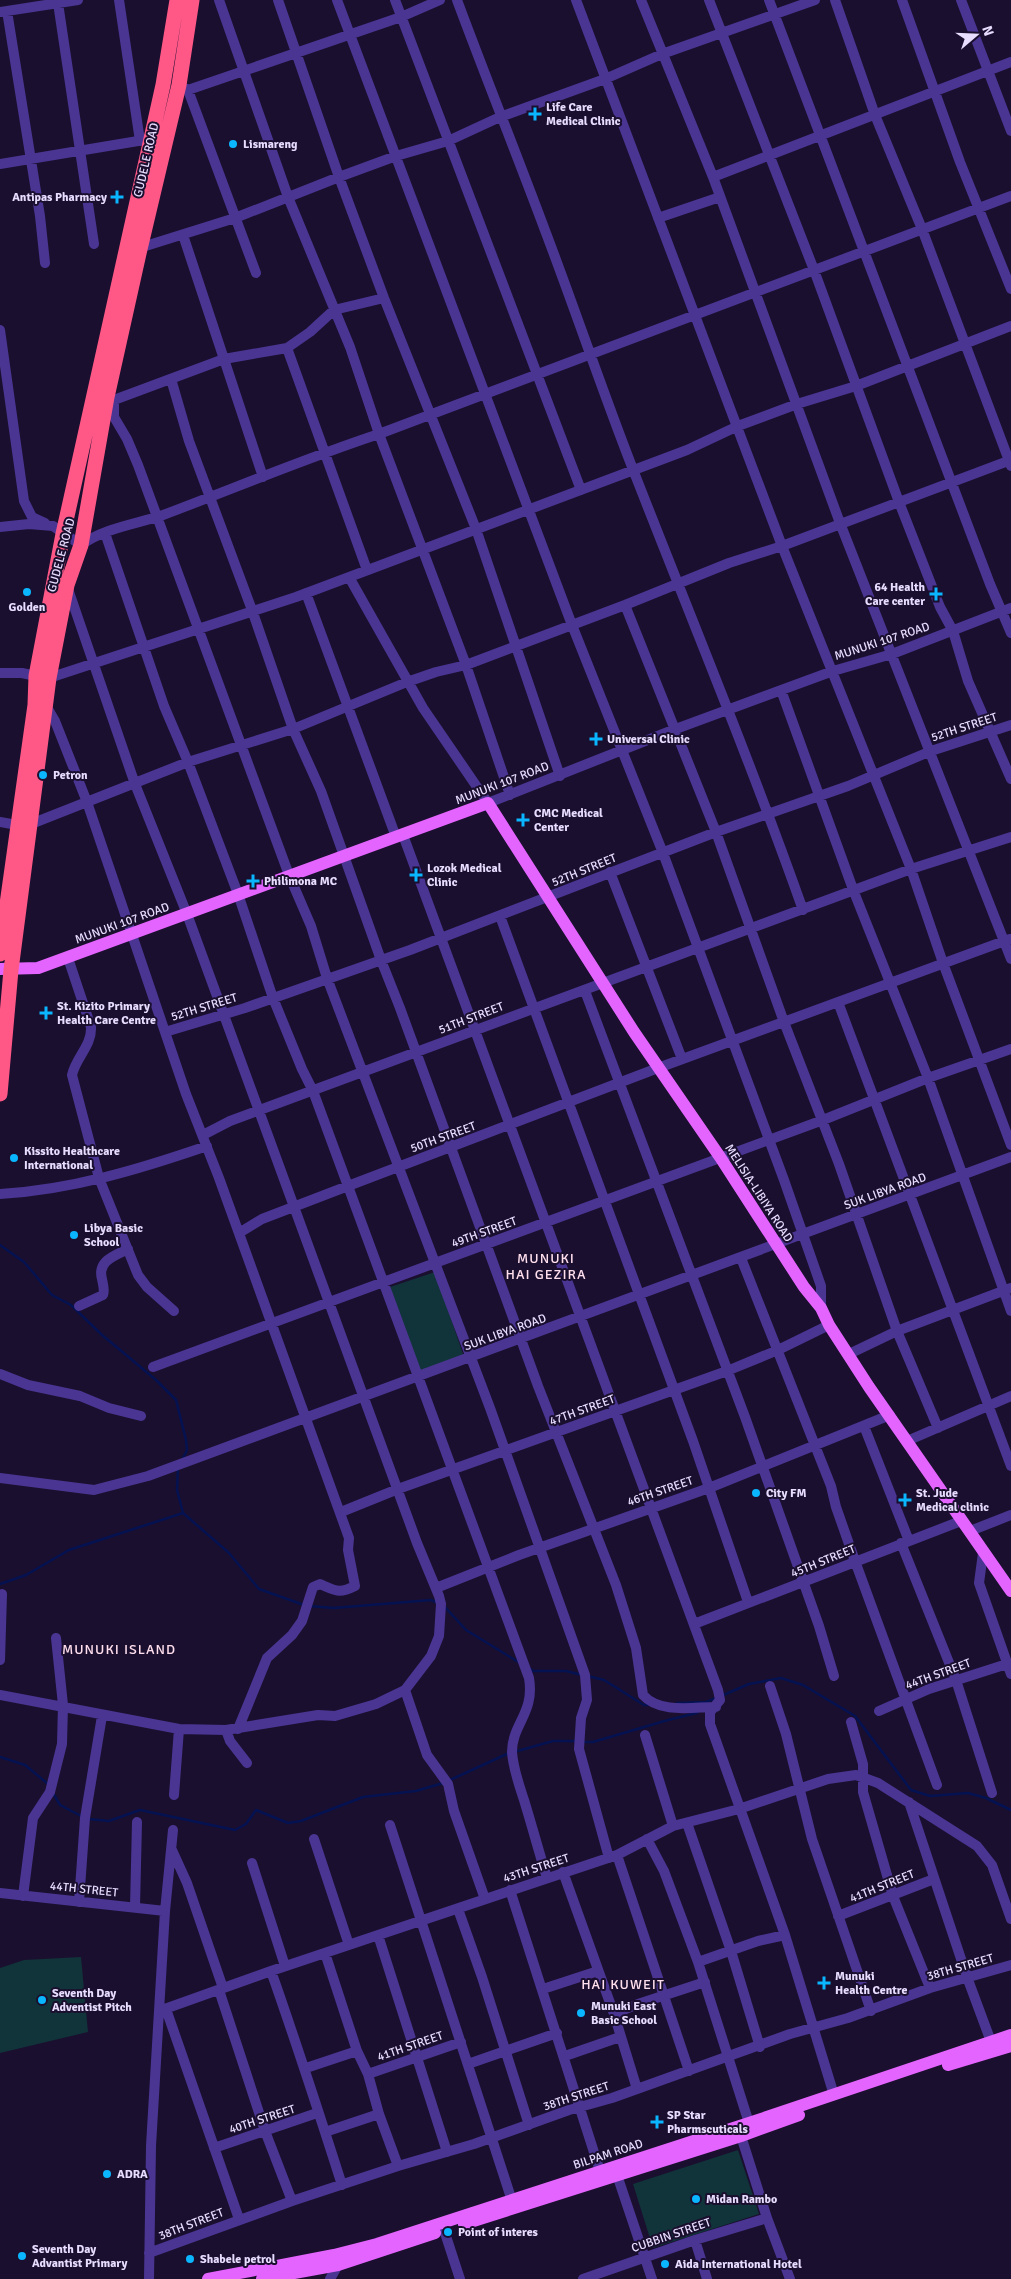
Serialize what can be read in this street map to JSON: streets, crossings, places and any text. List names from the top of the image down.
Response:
{
  "streets": {
    "highway": ["GUDELE ROAD"],
    "main road": ["MUNUKI 107 ROAD", "MELISIA-LIBIYA ROAD", "BILPAM ROAD"],
    "street": [
      "52TH STREET",
      "51TH STREET",
      "50TH STREET",
      "SUK LIBYA ROAD",
      "49TH STREET",
      "47TH STREET",
      "46TH STREET",
      "45TH STREET",
      "44TH STREET",
      "43TH STREET",
      "41TH STREET",
      "38TH STREET",
      "40TH STREET",
      "CUBBIN STREET"
    ]
  },
  "crossings": [
    ["GUDELE ROAD", "MUNUKI 107 ROAD"],
    ["MUNUKI 107 ROAD", "MELISIA-LIBIYA ROAD"],
    ["52TH STREET", "MELISIA-LIBIYA ROAD"],
    ["51TH STREET", "MELISIA-LIBIYA ROAD"],
    ["50TH STREET", "MELISIA-LIBIYA ROAD"],
    ["SUK LIBYA ROAD", "MELISIA-LIBIYA ROAD"],
    ["MELISIA-LIBIYA ROAD", "49TH STREET"],
    ["MELISIA-LIBIYA ROAD", "47TH STREET"],
    ["MELISIA-LIBIYA ROAD", "46TH STREET"],
    ["MELISIA-LIBIYA ROAD", "45TH STREET"]
  ],
  "districts": ["MUNUKI HAI GEZIRA", "MUNUKI ISLAND", "HAI KUWEIT"],
  "places": {
    "health": [
      "Life Care Medical Clinic",
      "Antipas Pharmacy",
      "64 Health Care center",
      "Universal Clinic",
      "CMC Medical Center",
      "Lozok Medical Clinic",
      "Philimona MC",
      "St. Kizito Primary Health Care Centre",
      "St. Jude Medical clinic",
      "Munuki Health Centre",
      "SP Star Pharmscuticals"
    ],
    "other": [
      "Lismareng",
      "Golden",
      "Petron",
      "Kissito Healthcare International",
      "Libya Basic School",
      "City FM",
      "Seventh Day Adventist Pitch",
      "Munuki East Basic School",
      "ADRA",
      "Midan Rambo",
      "Point of interes",
      "Seventh Day Advantist Primary",
      "Shabele petrol",
      "Aida International Hotel"
    ]
  },
  "north": "right"
}
